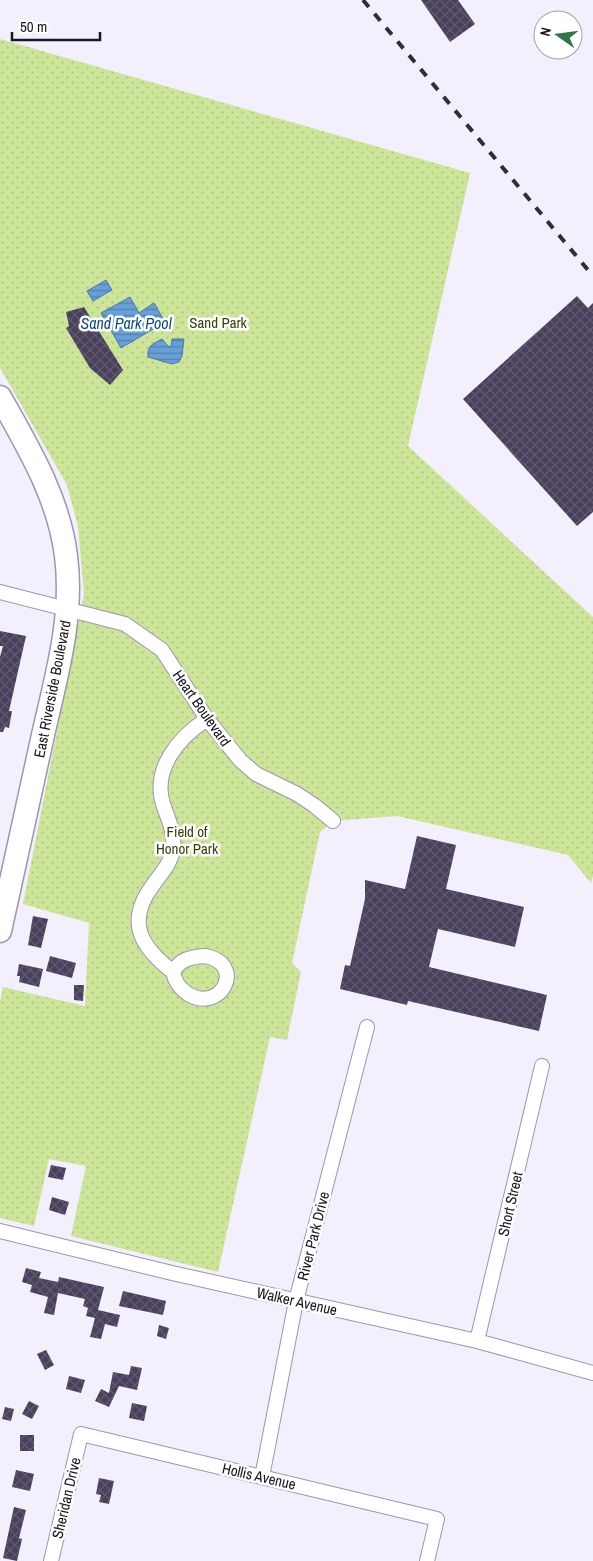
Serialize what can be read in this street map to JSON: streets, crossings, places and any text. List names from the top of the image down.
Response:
{
  "streets": {
    "main road": ["East Riverside Boulevard"],
    "street": [
      "Heart Boulevard",
      "Short Street",
      "River Park Drive",
      "Walker Avenue",
      "Hollis Avenue",
      "Sheridan Drive"
    ]
  },
  "crossings": [
    ["East Riverside Boulevard", "Heart Boulevard"],
    ["Short Street", "Walker Avenue"],
    ["River Park Drive", "Walker Avenue"],
    ["River Park Drive", "Hollis Avenue"],
    ["Hollis Avenue", "Sheridan Drive"]
  ],
  "water": ["Sand Park Pool"],
  "parks": ["Sand Park", "Field of Honor Park"],
  "scale_bar": "50 m",
  "north": "left"
}
